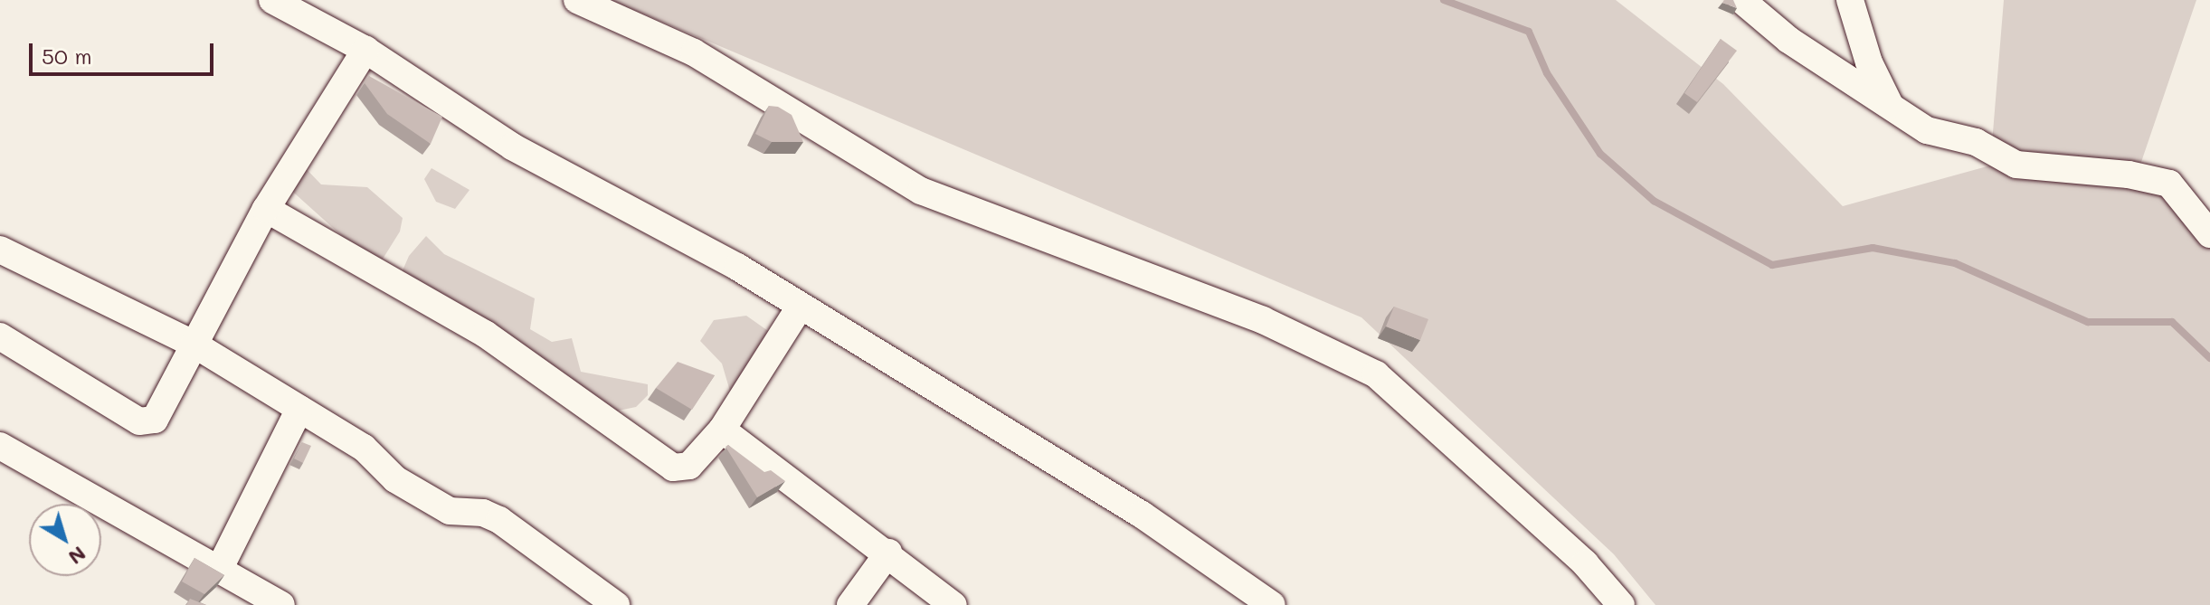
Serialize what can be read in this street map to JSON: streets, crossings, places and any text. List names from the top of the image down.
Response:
{
  "scale_bar": "50 m",
  "north": "bottom right"
}
